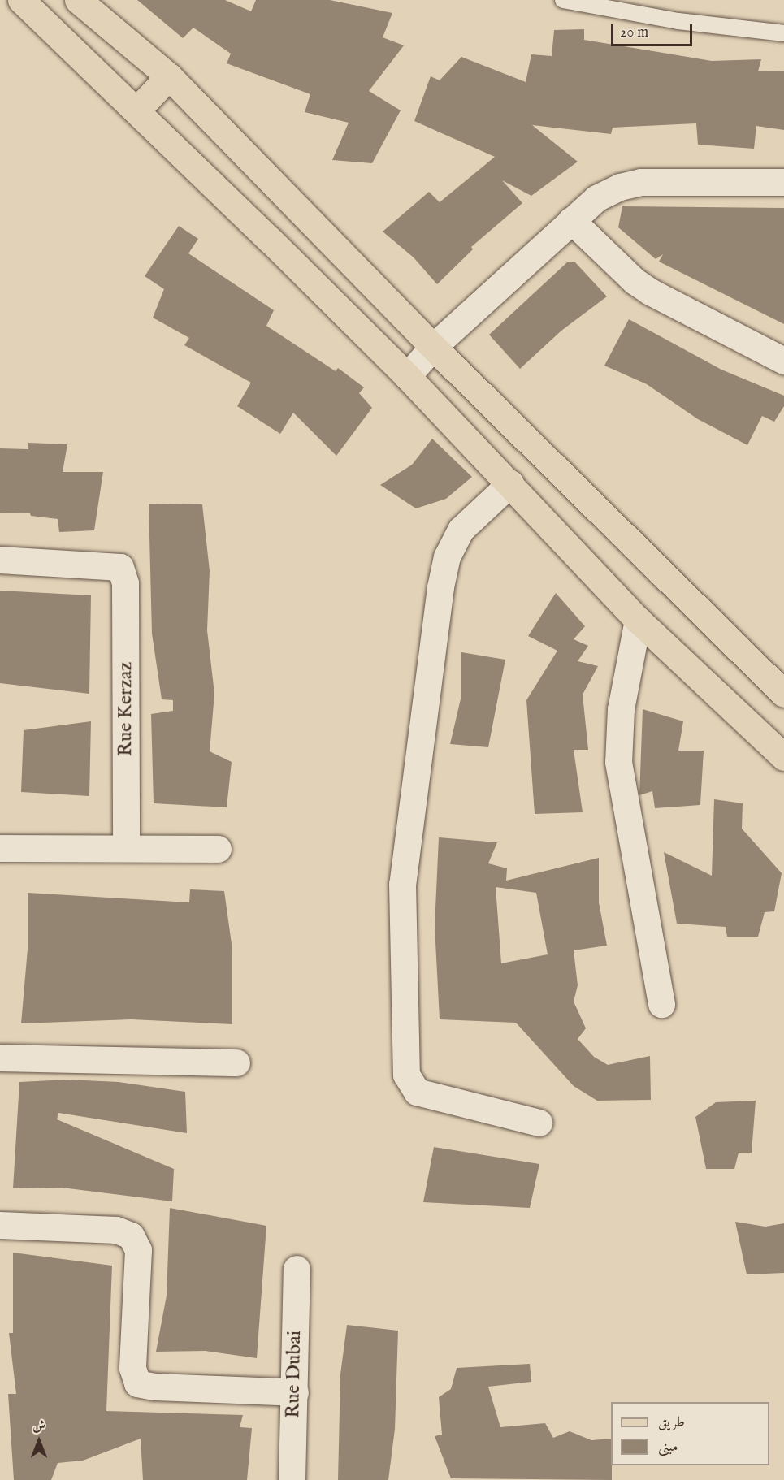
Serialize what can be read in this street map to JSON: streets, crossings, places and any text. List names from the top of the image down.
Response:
{
  "streets": {
    "street": ["Rue Kerzaz", "Rue Dubai"]
  },
  "legend": ["طريق", "مبنى"],
  "scale_bar": "20 m",
  "north": "top"
}
